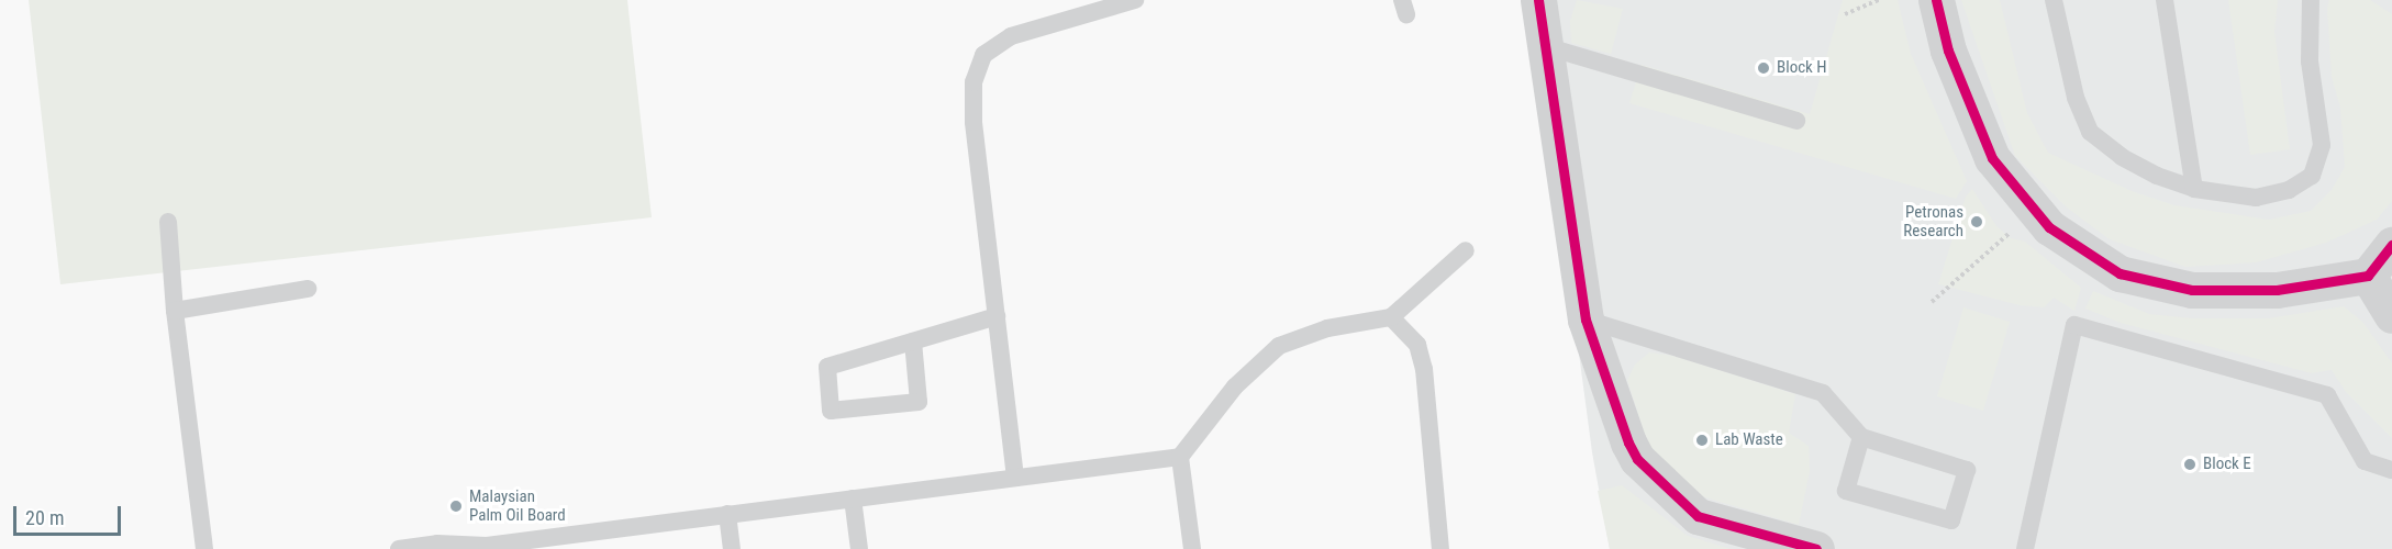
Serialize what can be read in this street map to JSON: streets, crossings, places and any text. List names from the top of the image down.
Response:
{
  "places": [
    "Block H",
    "Petronas Research",
    "Lab Waste",
    "Block E",
    "Malaysian Palm Oil Board"
  ],
  "scale_bar": "20 m"
}
